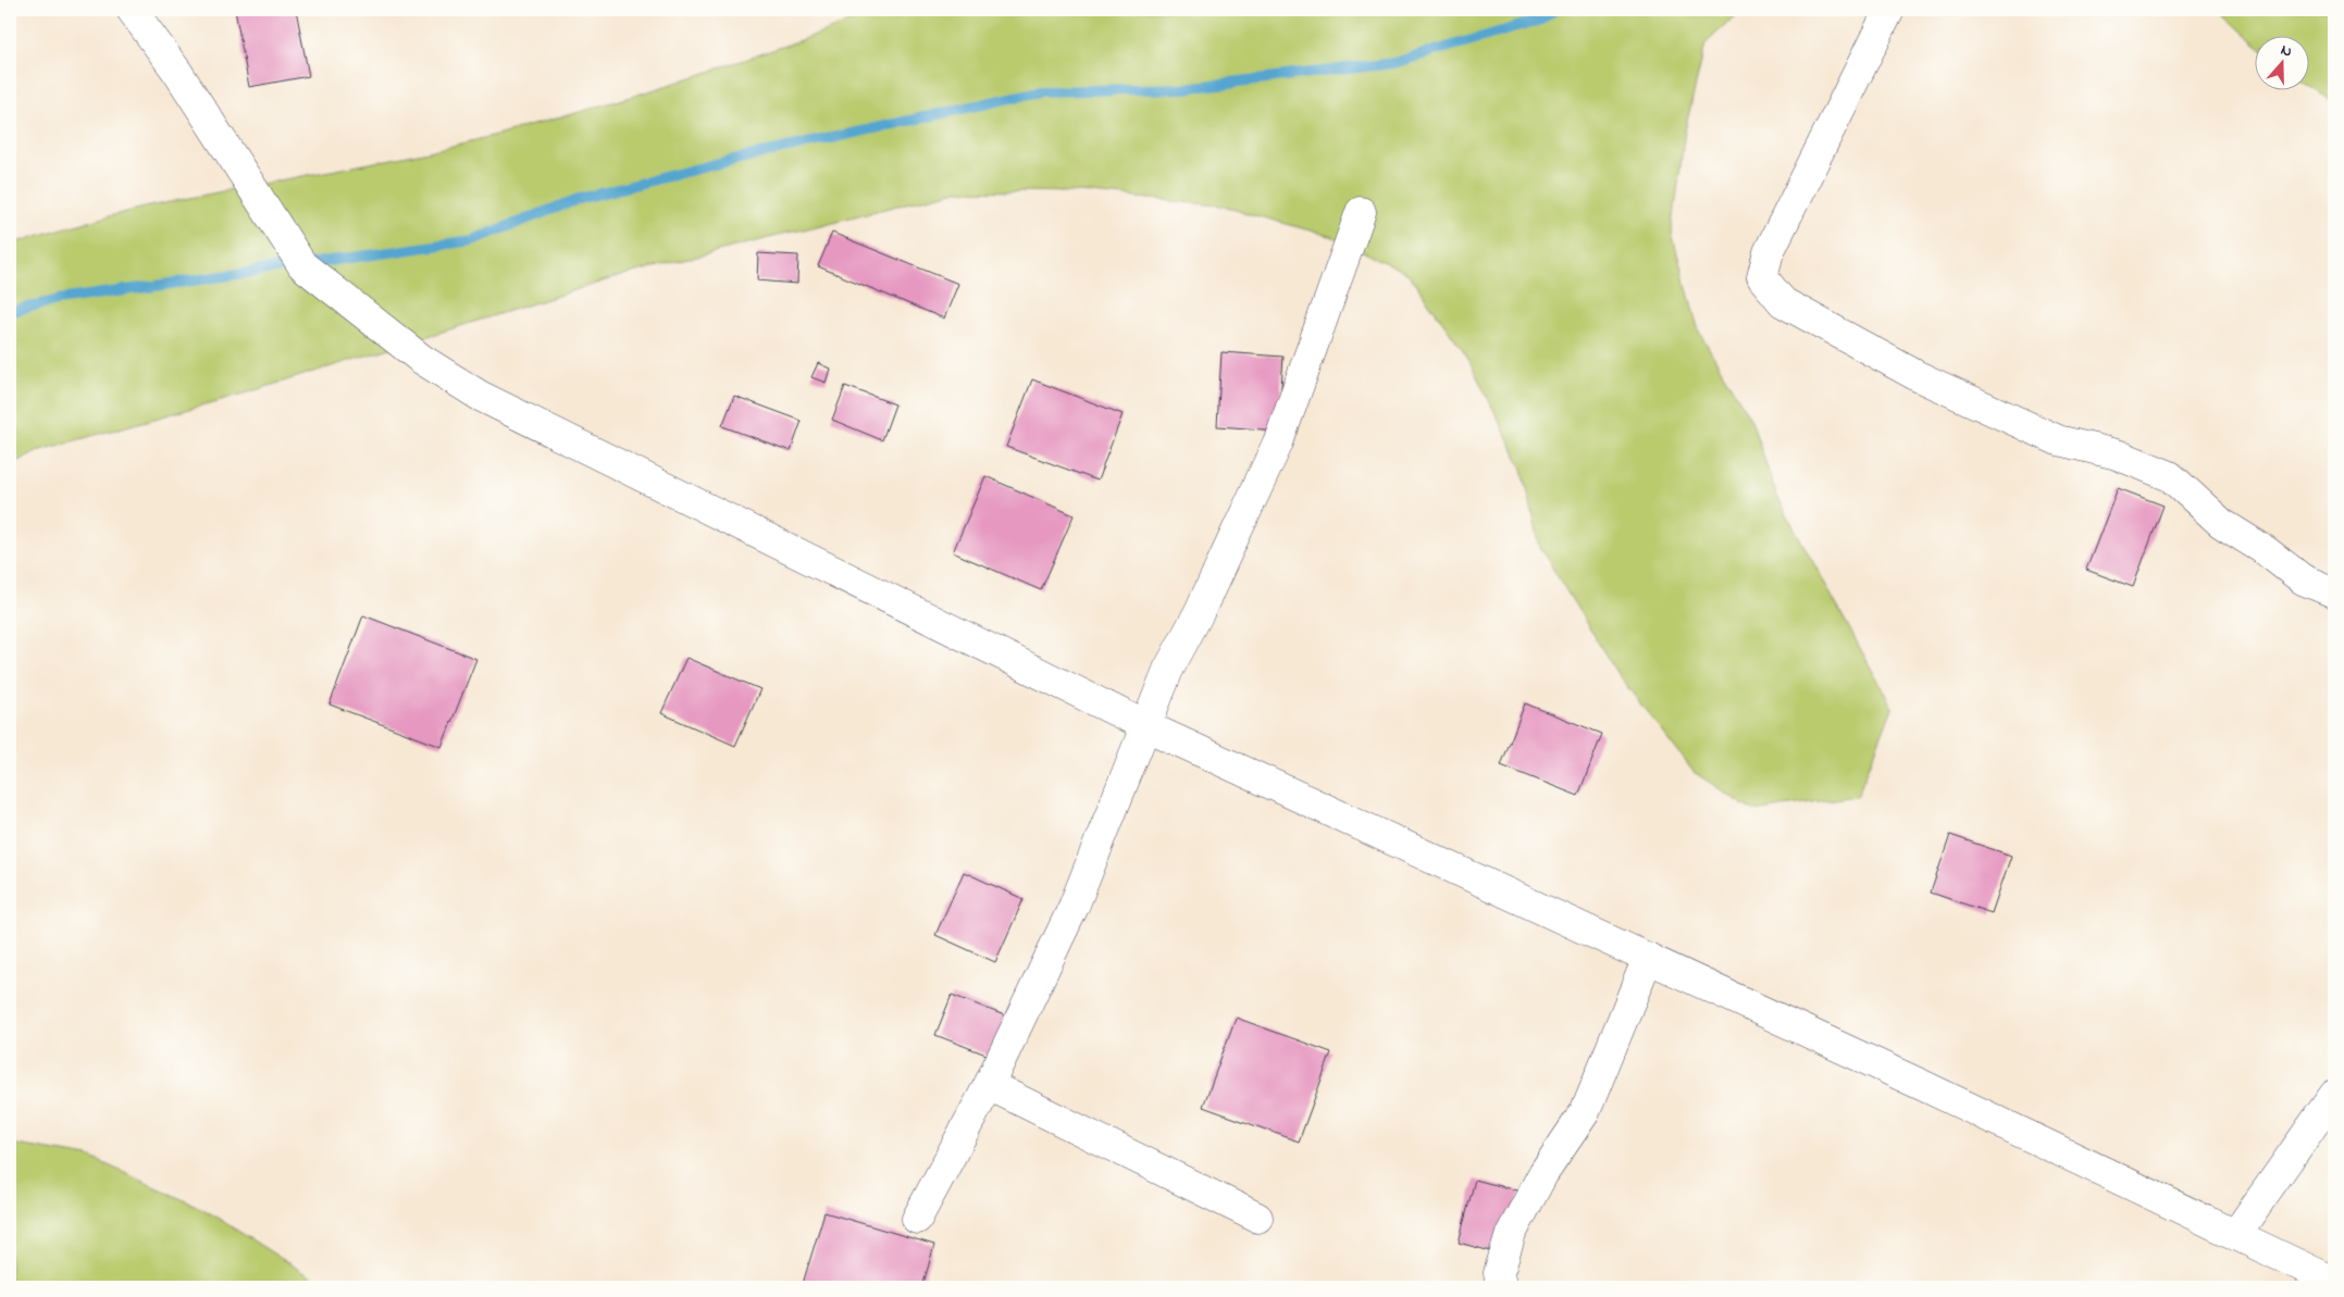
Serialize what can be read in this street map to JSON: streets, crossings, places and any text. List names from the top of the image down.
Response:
{
  "north": "top"
}
